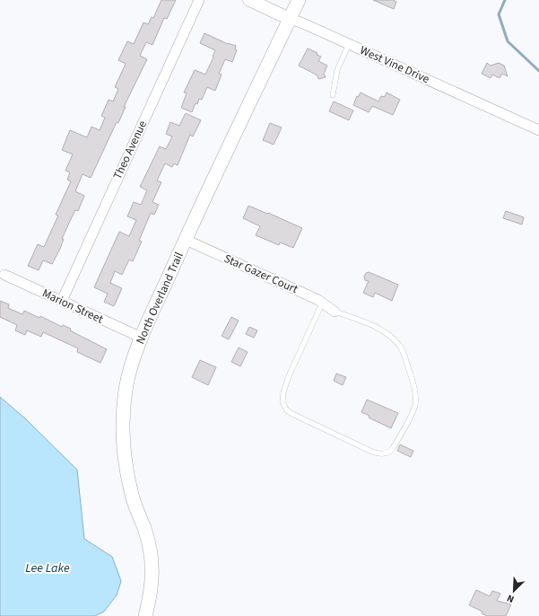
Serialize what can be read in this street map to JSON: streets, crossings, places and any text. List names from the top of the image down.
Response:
{
  "streets": {
    "main road": ["North Overland Trail"],
    "street": [
      "West Vine Drive",
      "Theo Avenue",
      "Star Gazer Court",
      "Marion Street"
    ]
  },
  "crossings": [
    ["West Vine Drive", "North Overland Trail"],
    ["Theo Avenue", "Marion Street"],
    ["Star Gazer Court", "North Overland Trail"],
    ["North Overland Trail", "Marion Street"]
  ],
  "water": ["Lee Lake"],
  "north": "bottom left"
}
